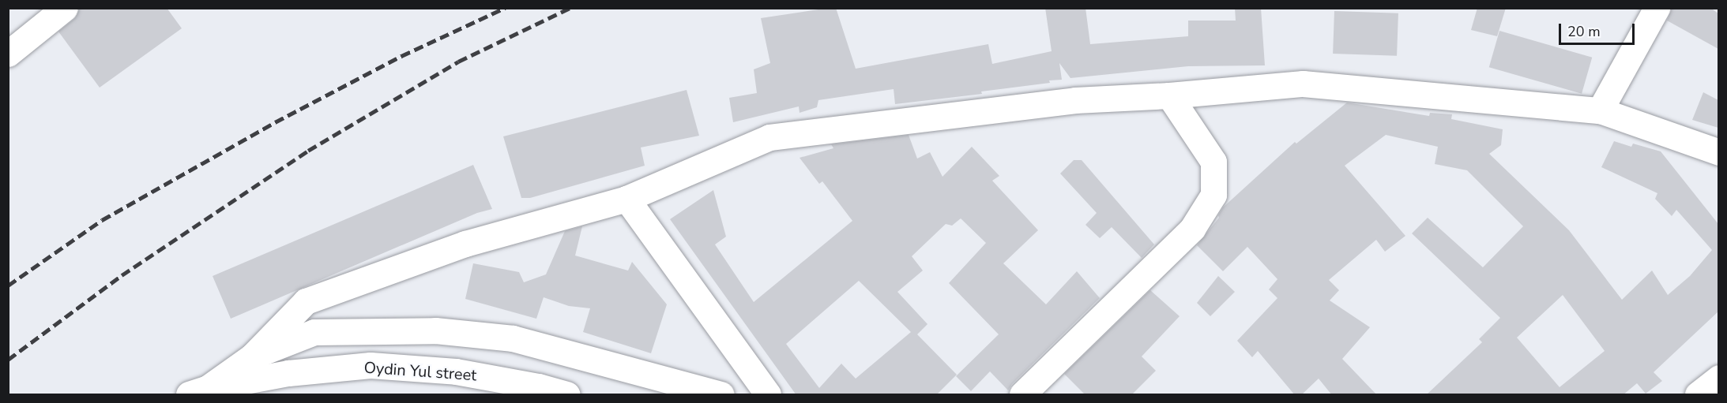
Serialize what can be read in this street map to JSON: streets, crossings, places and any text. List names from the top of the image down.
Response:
{
  "streets": {
    "street": ["Oydin Yul street"]
  },
  "scale_bar": "20 m"
}
